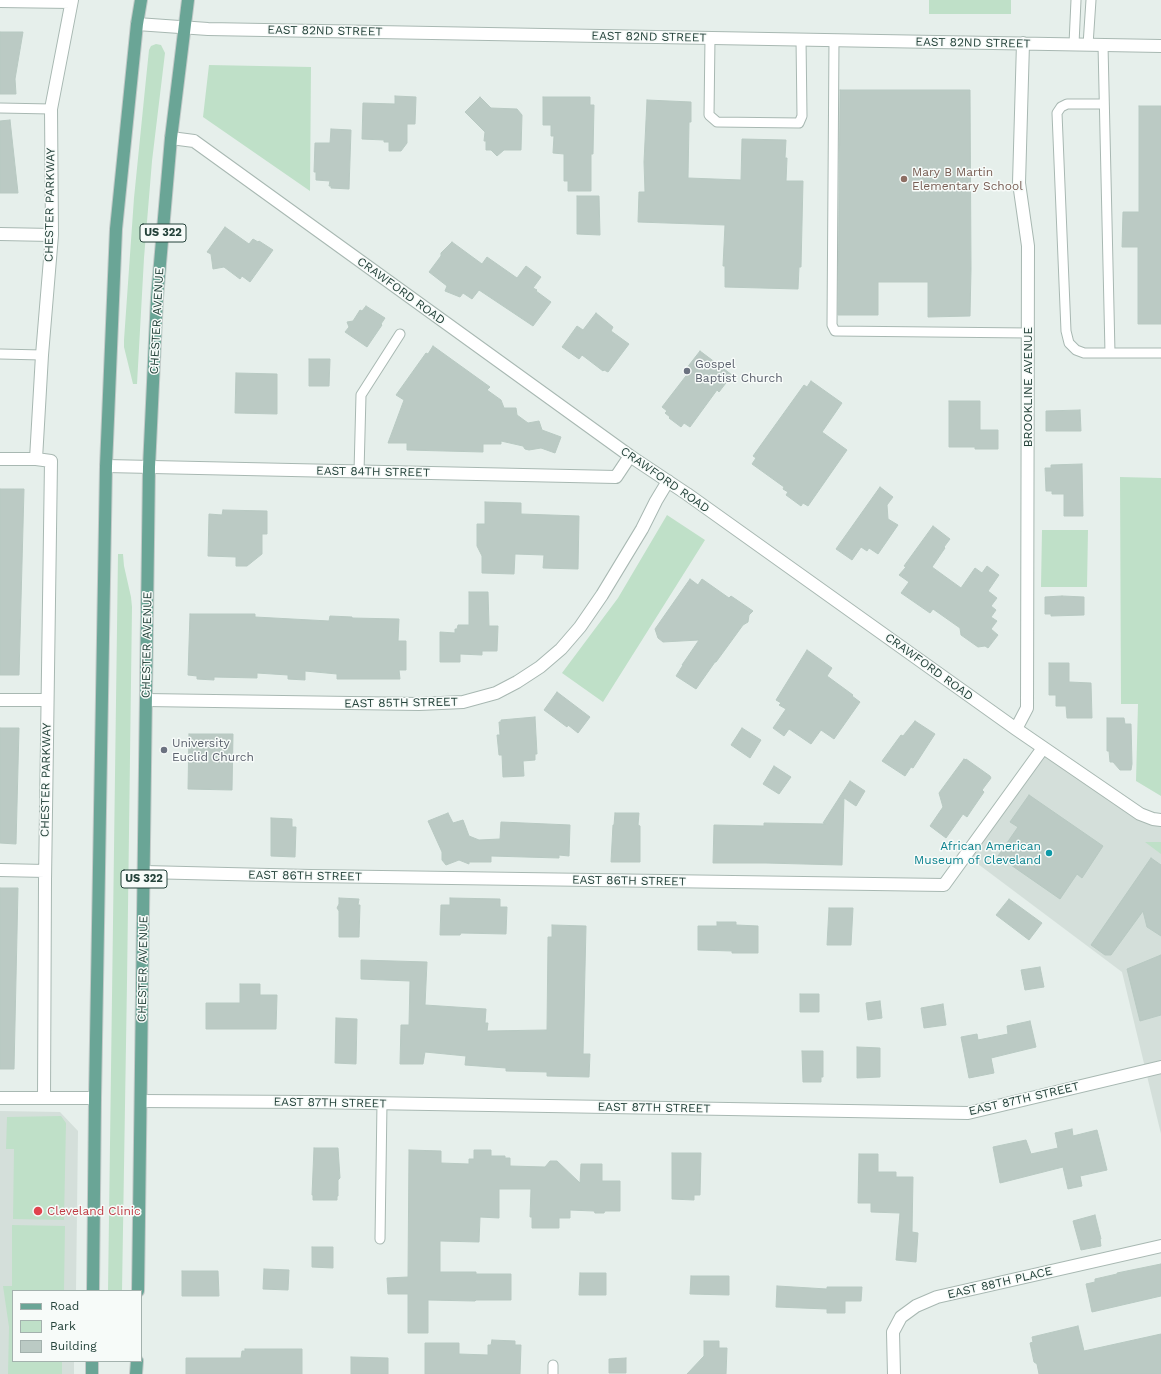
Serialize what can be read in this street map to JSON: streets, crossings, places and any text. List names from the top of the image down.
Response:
{
  "streets": {
    "main road": ["US 322", "CHESTER AVENUE"],
    "street": [
      "EAST 82ND STREET",
      "CHESTER PARKWAY",
      "CRAWFORD ROAD",
      "BROOKLINE AVENUE",
      "EAST 84TH STREET",
      "EAST 85TH STREET",
      "EAST 86TH STREET",
      "EAST 87TH STREET",
      "EAST 88TH PLACE"
    ]
  },
  "crossings": [
    ["EAST 82ND STREET", "CHESTER AVENUE"],
    ["EAST 82ND STREET", "BROOKLINE AVENUE"],
    ["CRAWFORD ROAD", "CHESTER AVENUE"],
    ["CRAWFORD ROAD", "BROOKLINE AVENUE"],
    ["CRAWFORD ROAD", "EAST 84TH STREET"],
    ["CRAWFORD ROAD", "EAST 85TH STREET"],
    ["CRAWFORD ROAD", "EAST 86TH STREET"],
    ["CHESTER AVENUE", "EAST 84TH STREET"],
    ["CHESTER AVENUE", "EAST 85TH STREET"],
    ["CHESTER AVENUE", "EAST 86TH STREET"],
    ["CHESTER AVENUE", "EAST 87TH STREET"]
  ],
  "places": [
    "Mary B Martin Elementary School",
    "Gospel Baptist Church",
    "University Euclid Church",
    "African American Museum of Cleveland",
    "Cleveland Clinic"
  ],
  "legend": ["Road", "Park", "Building"]
}
